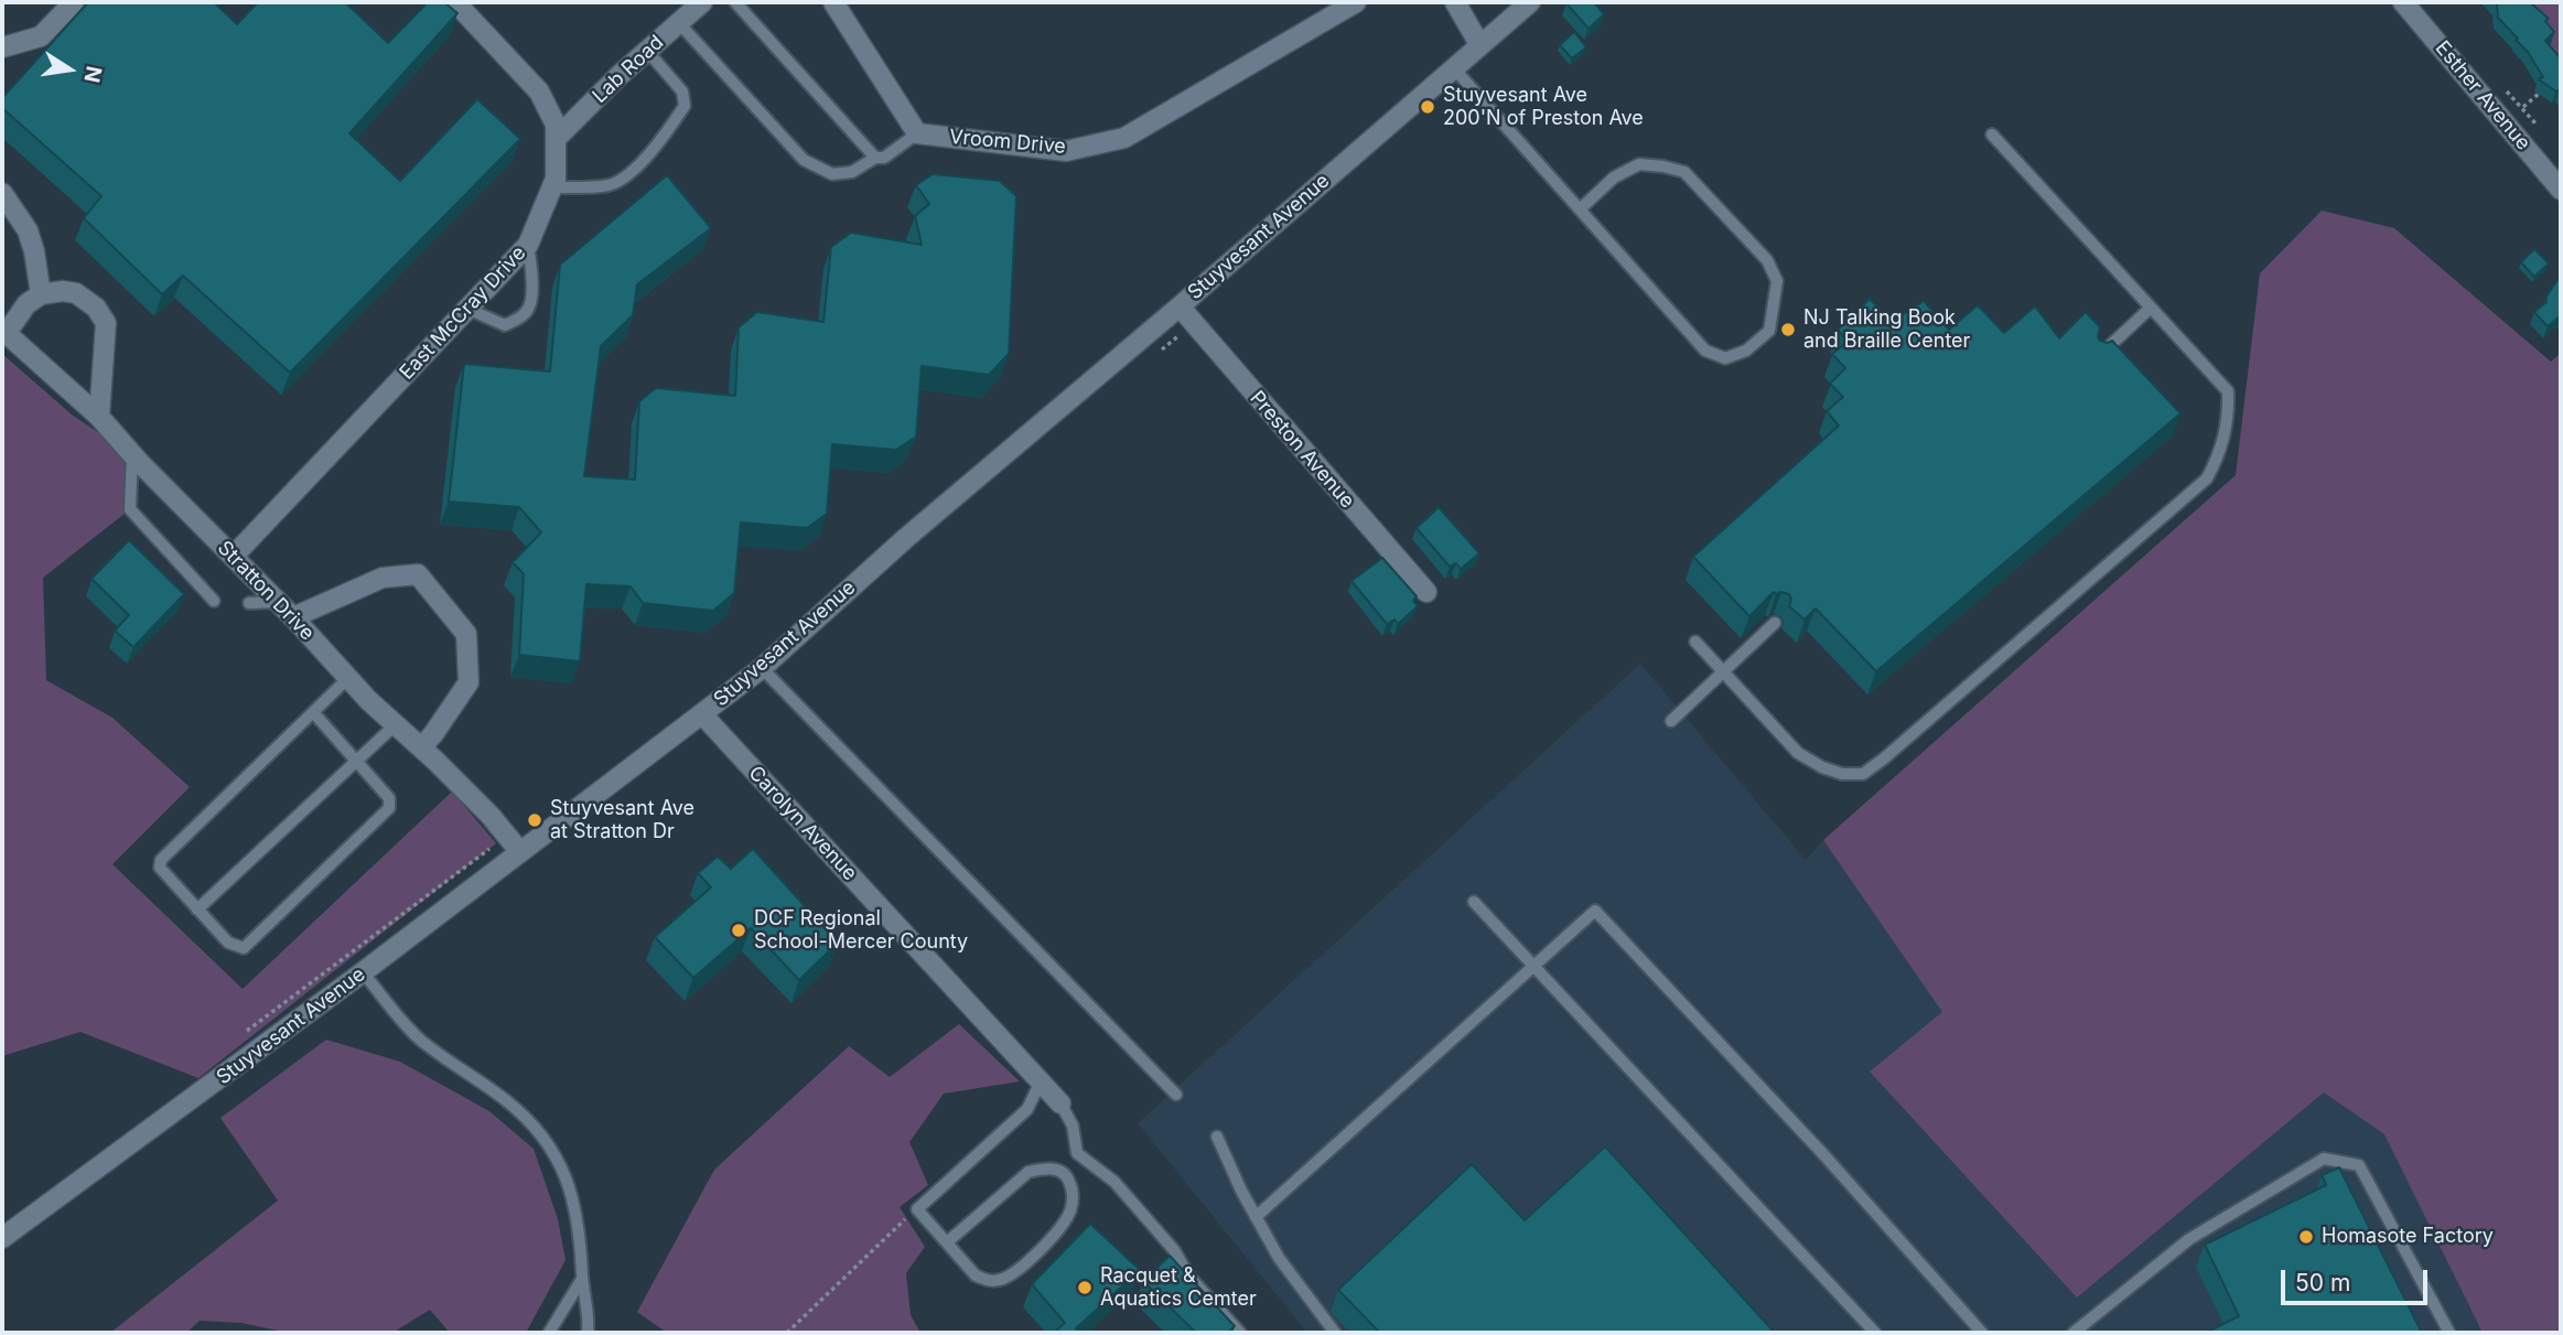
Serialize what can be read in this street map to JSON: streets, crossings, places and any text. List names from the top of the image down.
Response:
{
  "streets": {
    "street": [
      "Lab Road",
      "Esther Avenue",
      "Vroom Drive",
      "Stuyvesant Avenue",
      "East McCray Drive",
      "Preston Avenue",
      "Stratton Drive",
      "Carolyn Avenue"
    ]
  },
  "crossings": [
    ["Lab Road", "East McCray Drive"],
    ["Stuyvesant Avenue", "Preston Avenue"],
    ["Stuyvesant Avenue", "Stratton Drive"],
    ["Stuyvesant Avenue", "Carolyn Avenue"],
    ["East McCray Drive", "Stratton Drive"]
  ],
  "places": [
    "Stuyvesant Ave 200'N of Preston Ave",
    "NJ Talking Book and Braille Center",
    "Stuyvesant Ave at Stratton Dr",
    "DCF Regional School-Mercer County",
    "Homasote Factory",
    "Racquet & Aquatics Cemter"
  ],
  "scale_bar": "50 m",
  "north": "right"
}
